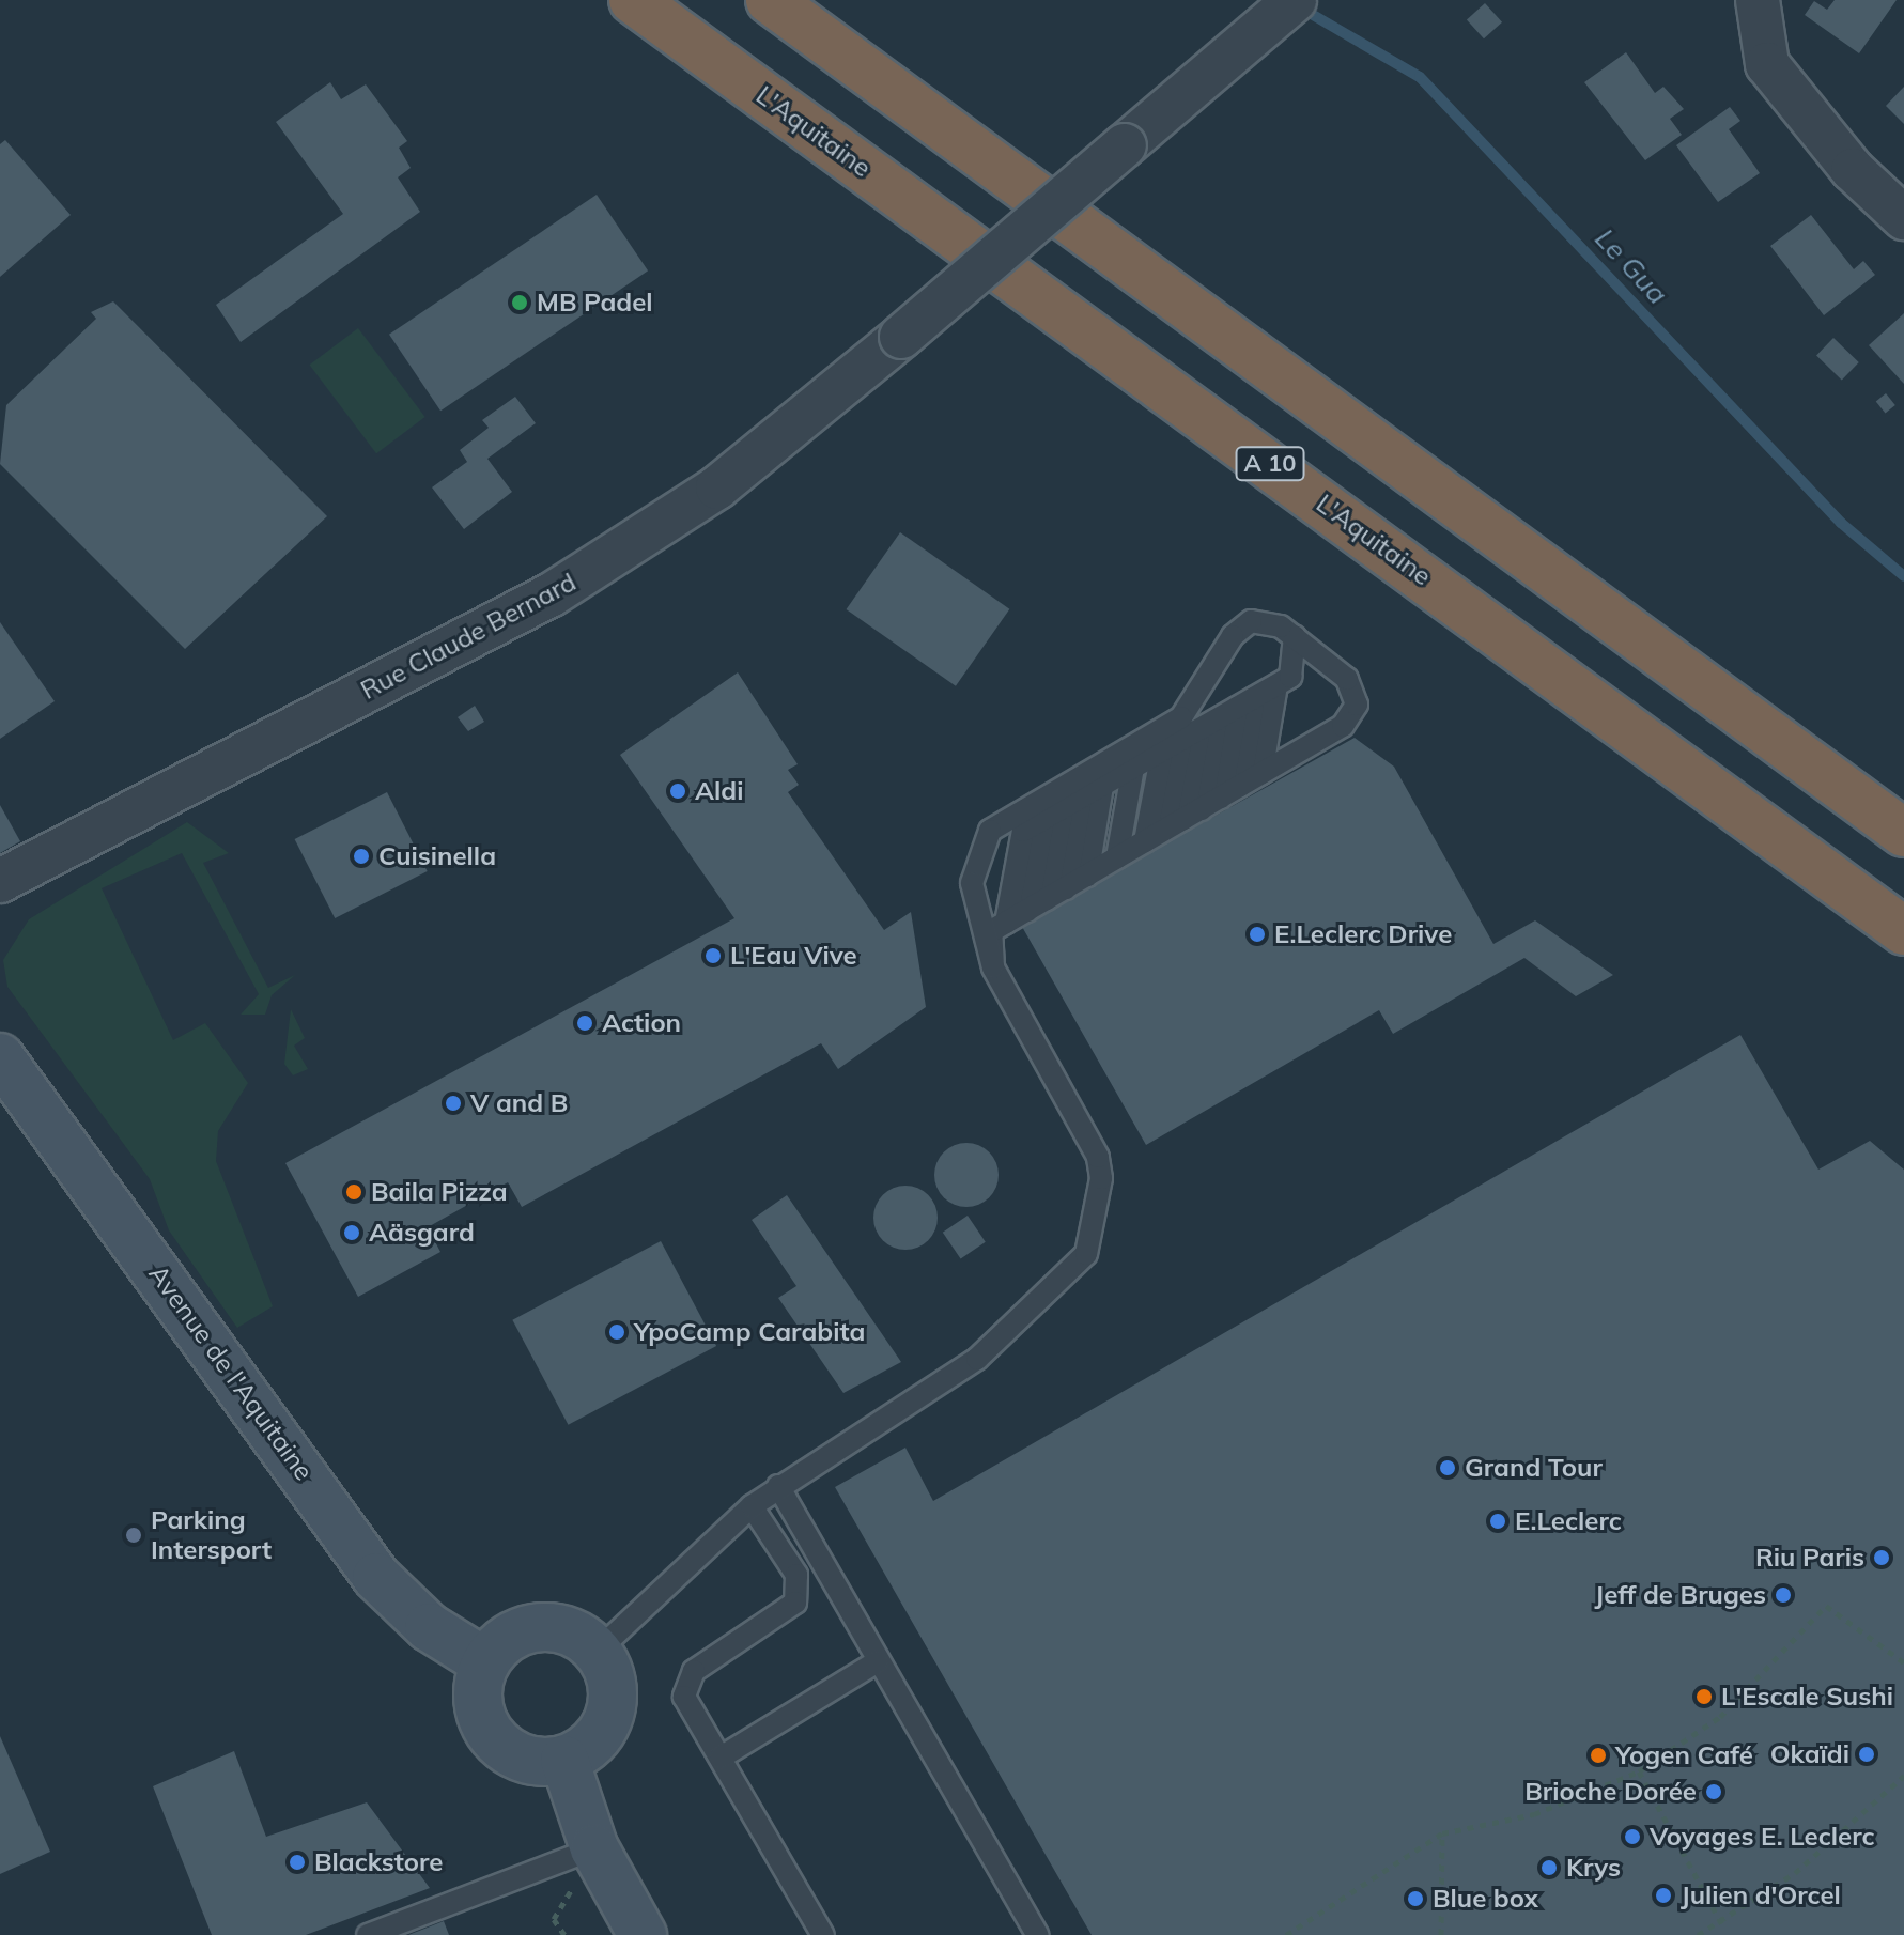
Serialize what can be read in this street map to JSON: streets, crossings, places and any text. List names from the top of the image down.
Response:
{
  "streets": {
    "highway": ["L'Aquitaine", "A 10"],
    "main road": ["Avenue de l'Aquitaine"],
    "street": ["Rue Claude Bernard"]
  },
  "water": ["Le Gua"],
  "places": [
    "MB Padel",
    "Aldi",
    "Cuisinella",
    "E.Leclerc Drive",
    "L'Eau Vive",
    "Action",
    "V and B",
    "Baila Pizza",
    "Aäsgard",
    "YpoCamp Carabita",
    "Grand Tour",
    "E.Leclerc",
    "Parking Intersport",
    "Riu Paris",
    "Jeff de Bruges",
    "L'Escale Sushi",
    "Okaïdi",
    "Yogen Café",
    "Brioche Dorée",
    "Voyages E. Leclerc",
    "Blackstore",
    "Krys",
    "Julien d'Orcel",
    "Blue box"
  ]
}
